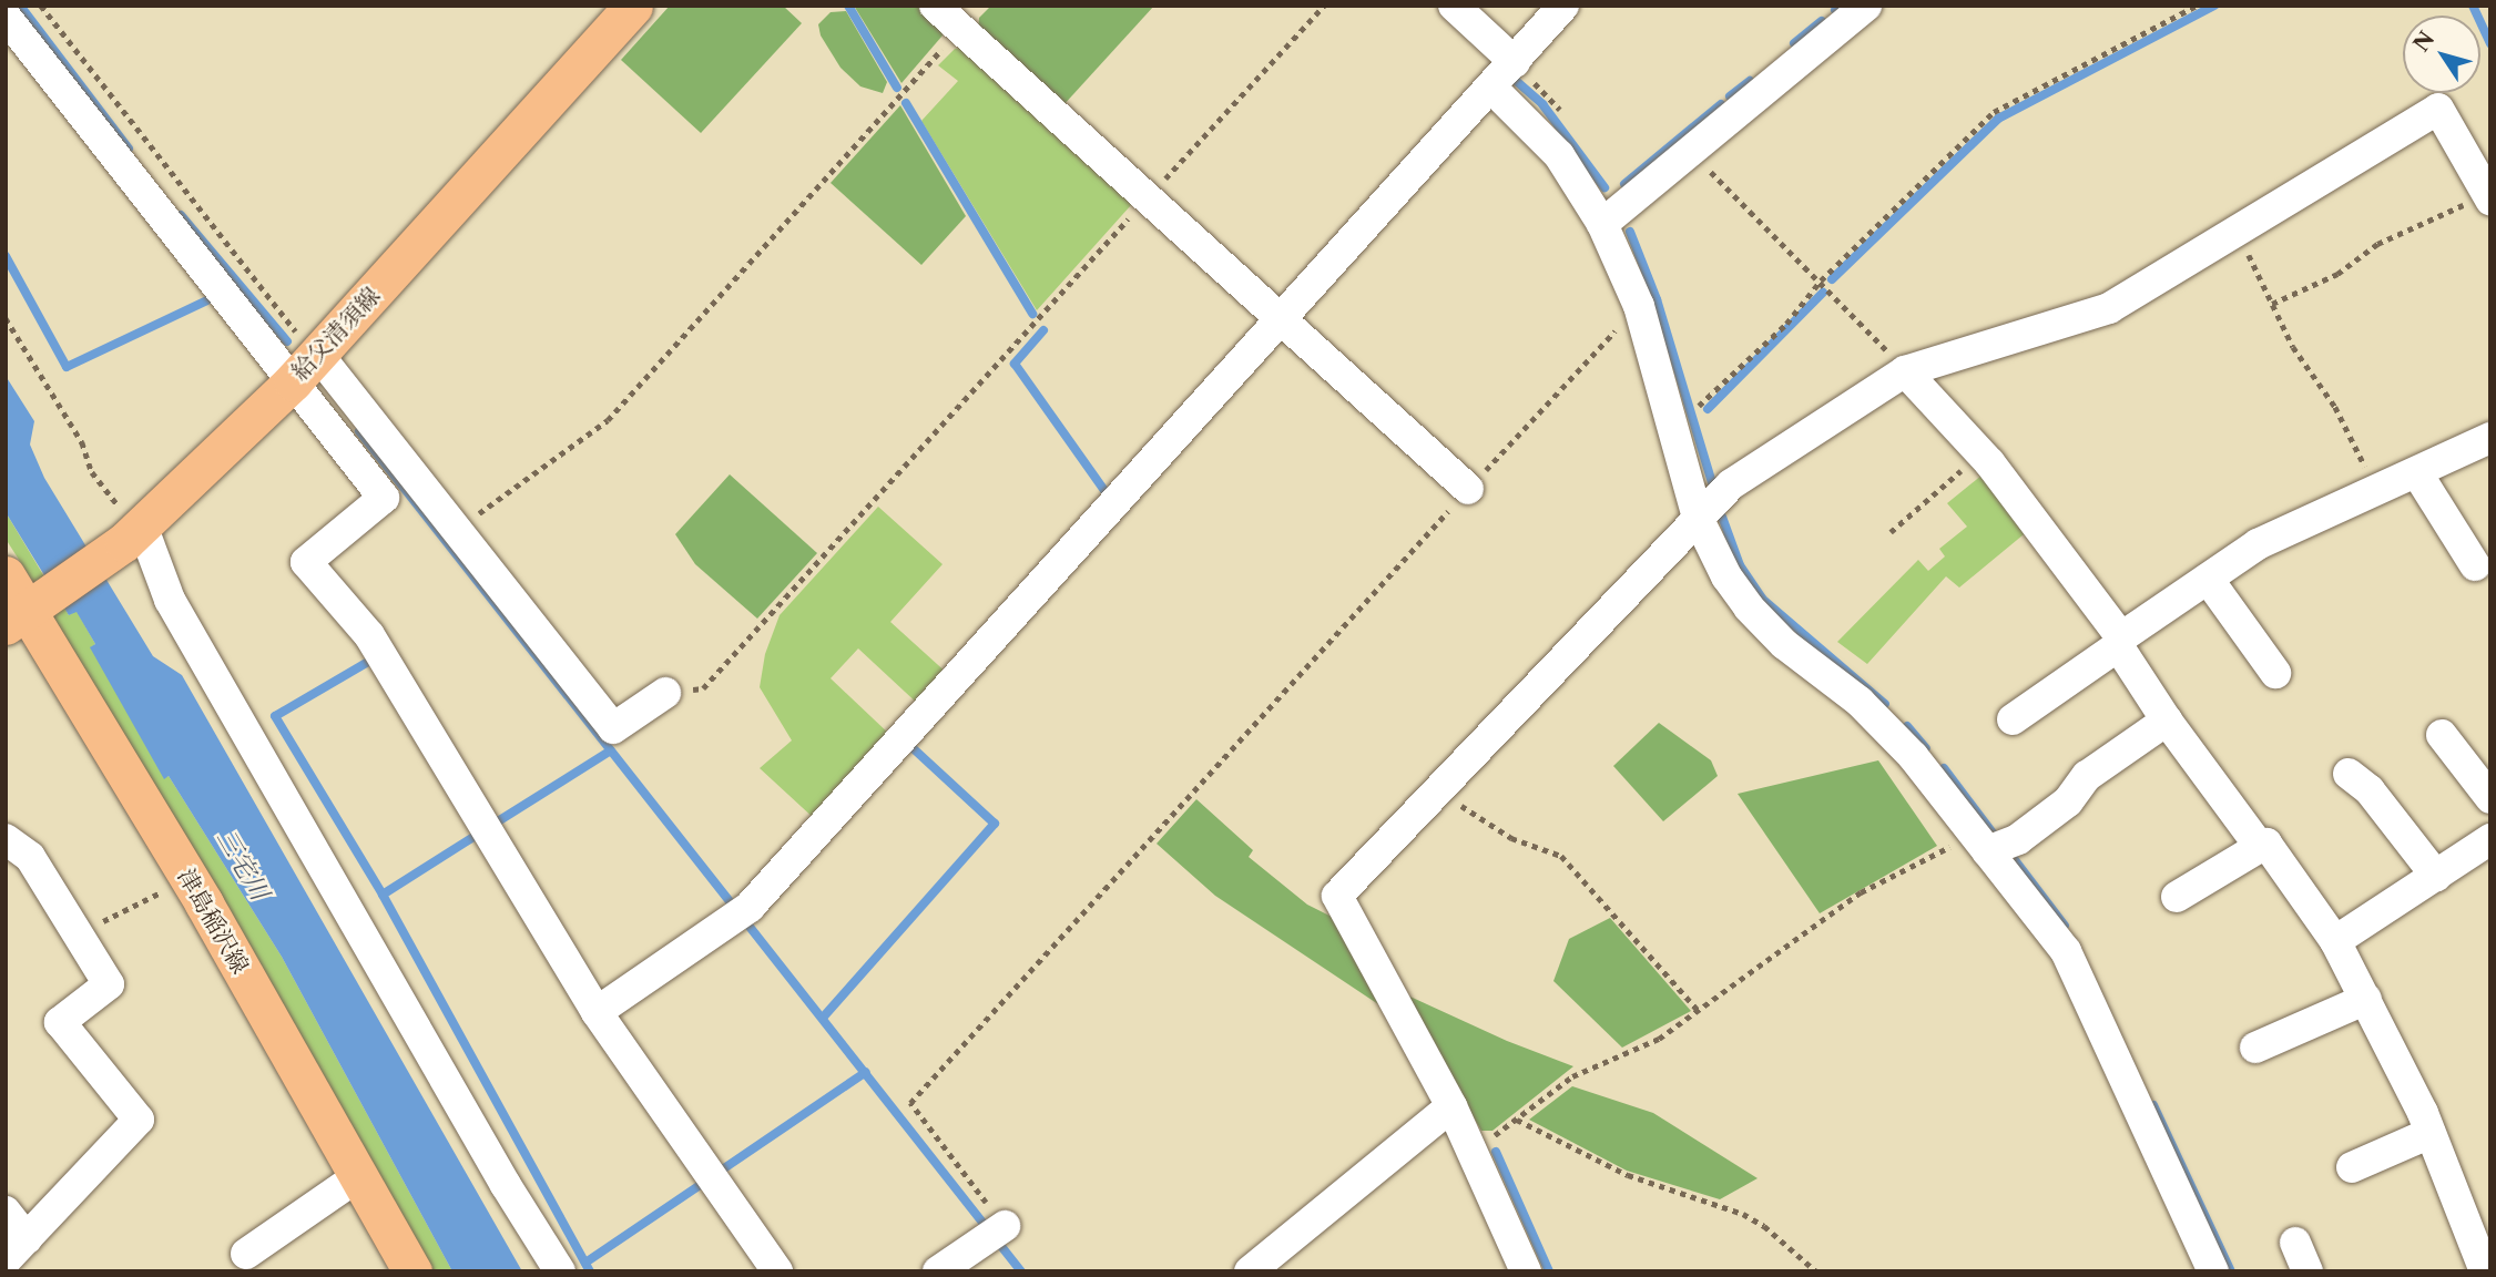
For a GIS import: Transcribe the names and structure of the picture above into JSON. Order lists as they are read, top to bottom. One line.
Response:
{"streets":{"main road":["給父清須線","津島稲沢線"]},"crossings":[["給父清須線","津島稲沢線"]],"water":["三宅川"],"north":"top left"}
